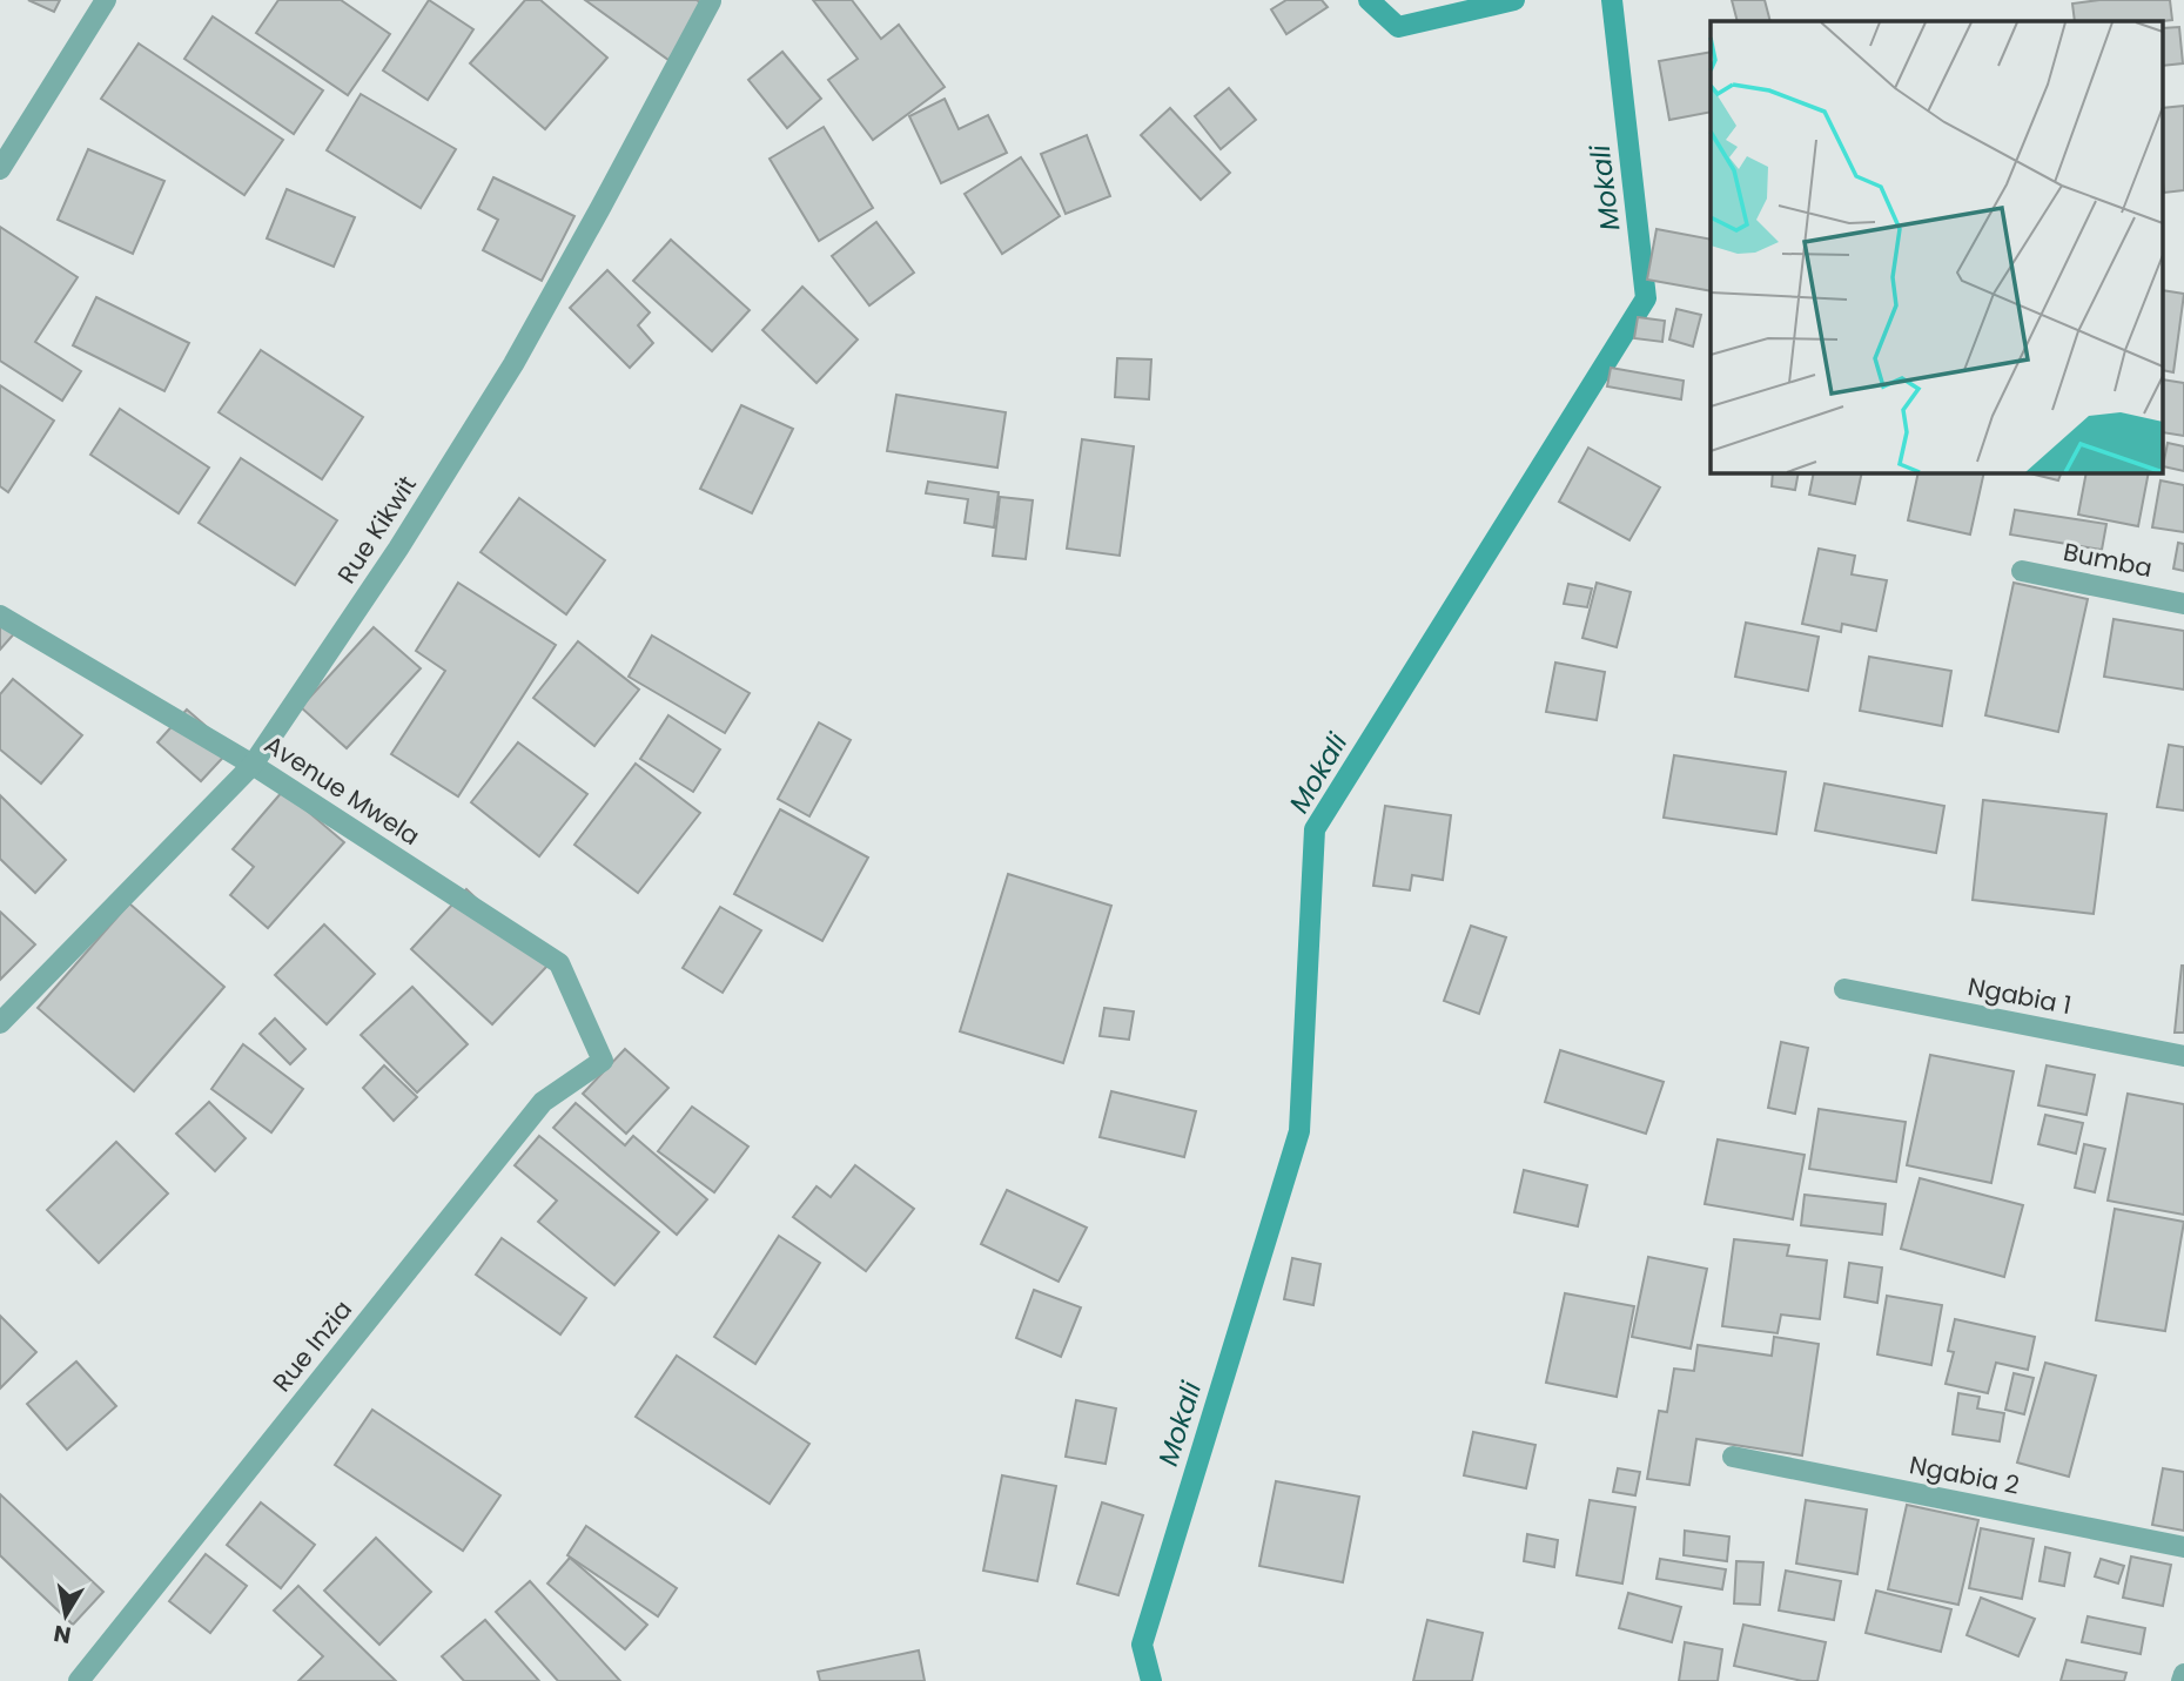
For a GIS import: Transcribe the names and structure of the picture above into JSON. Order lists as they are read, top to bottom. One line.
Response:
{"streets":{"street":["Rue Kikwit","Bumba","Avenue Mwela","Ngabia 1","Rue Inzia","Ngabia 2"]},"crossings":[["Rue Kikwit","Avenue Mwela"],["Avenue Mwela","Rue Inzia"]],"water":["Mokali"],"north":"bottom"}
